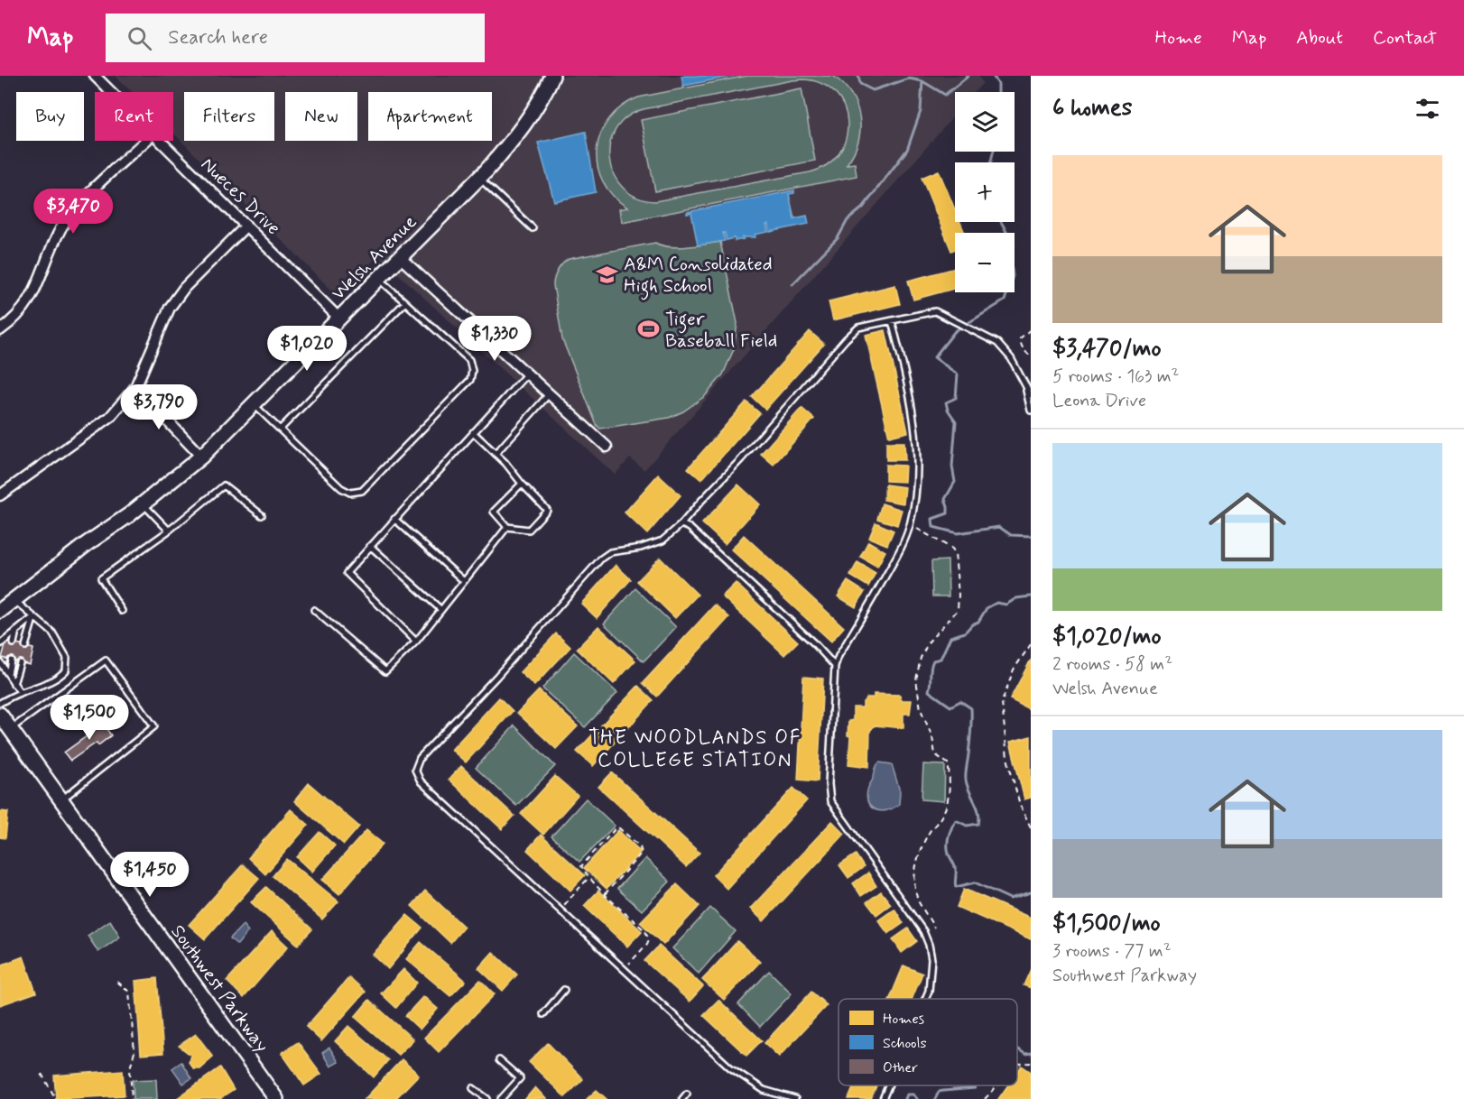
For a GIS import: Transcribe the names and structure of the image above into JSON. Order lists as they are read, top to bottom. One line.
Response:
{"streets":{"main road":["Welsh Avenue","Southwest Parkway"],"street":["Nueces Drive"]},"crossings":[["Nueces Drive","Welsh Avenue"]],"districts":["THE WOODLANDS OF COLLEGE STATION"],"places":{"school or university":["A&M Consolidated High School"],"sports":["Tiger Baseball Field"]},"legend":["Homes","Schools","Other"],"page":{"header":"Map","search":"Search here","nav":["Home","Map","About","Contact"],"heading":"6 homes","map_buttons":["+","−"],"chip":["Buy","Rent","Filters","New","Apartment"],"list":[{"name":"$3,470/mo","note":"5 rooms · 163 m² · Leona Drive"},{"name":"$1,020/mo","note":"2 rooms · 58 m² · Welsh Avenue"},{"name":"$1,500/mo","note":"3 rooms · 77 m² · Southwest Parkway"}],"price":["$3,470","$1,330","$1,020","$3,790","$1,500","$1,450"]}}
